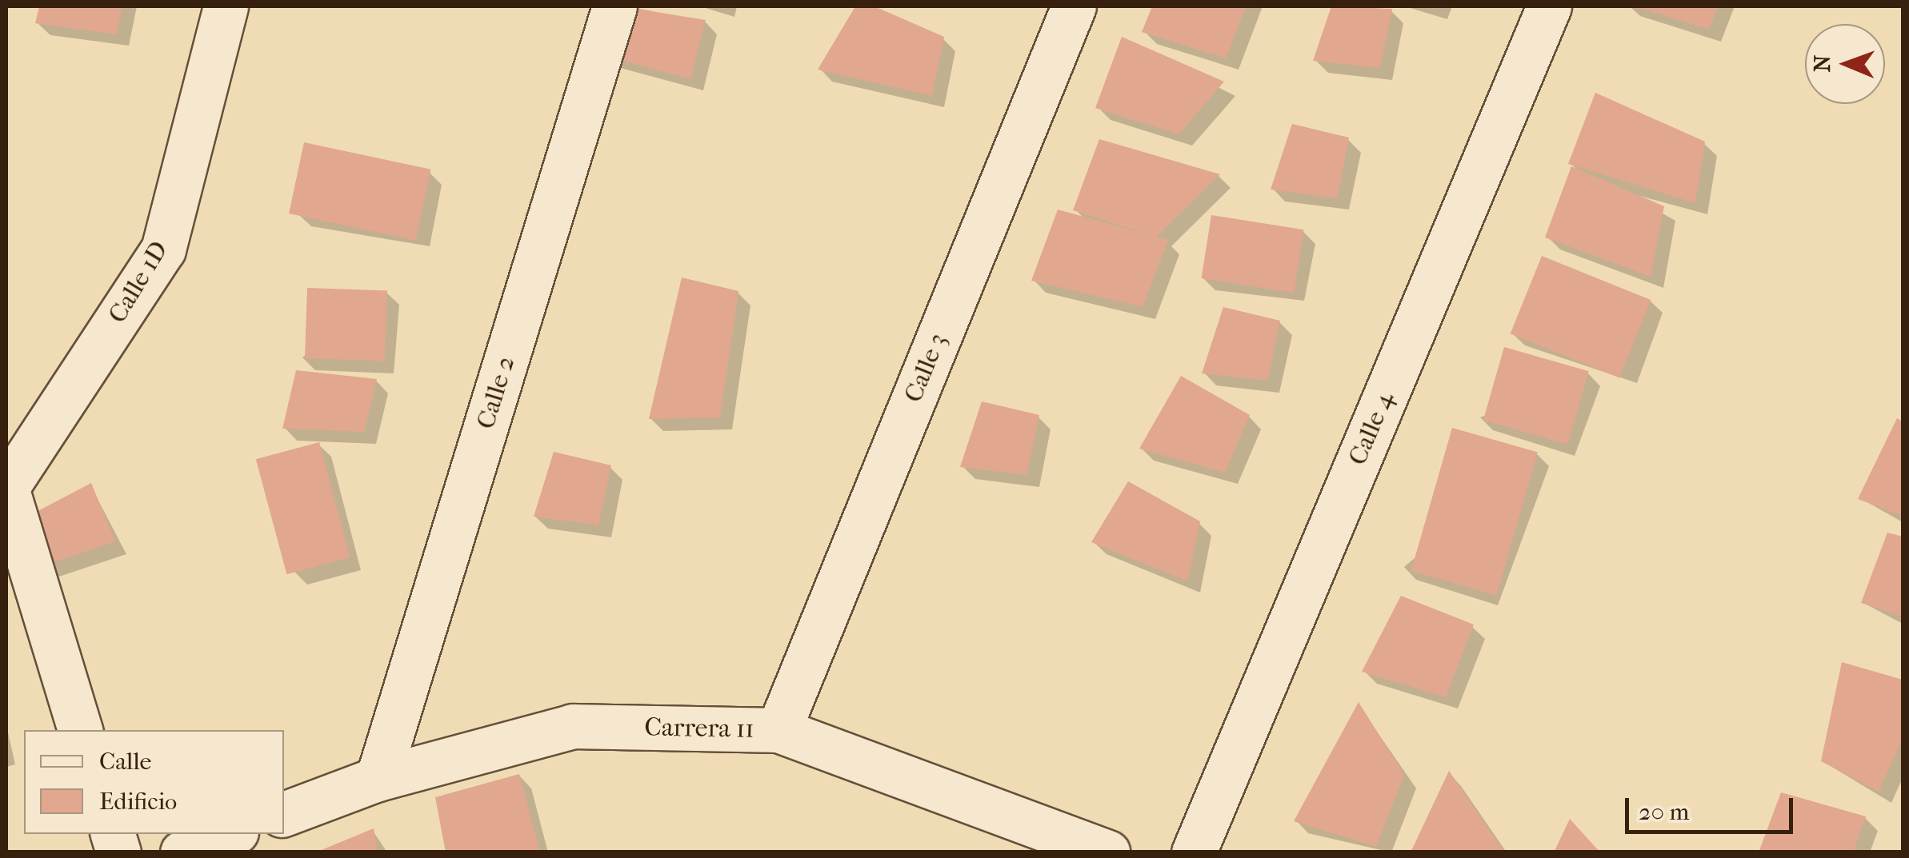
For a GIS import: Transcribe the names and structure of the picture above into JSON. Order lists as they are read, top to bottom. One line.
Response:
{"streets":{"street":["Calle 1D","Calle 3","Calle 2","Calle 4","Carrera 11"]},"crossings":[["Calle 3","Carrera 11"],["Calle 2","Carrera 11"]],"legend":["Calle","Edificio"],"scale_bar":"20 m","north":"left"}
